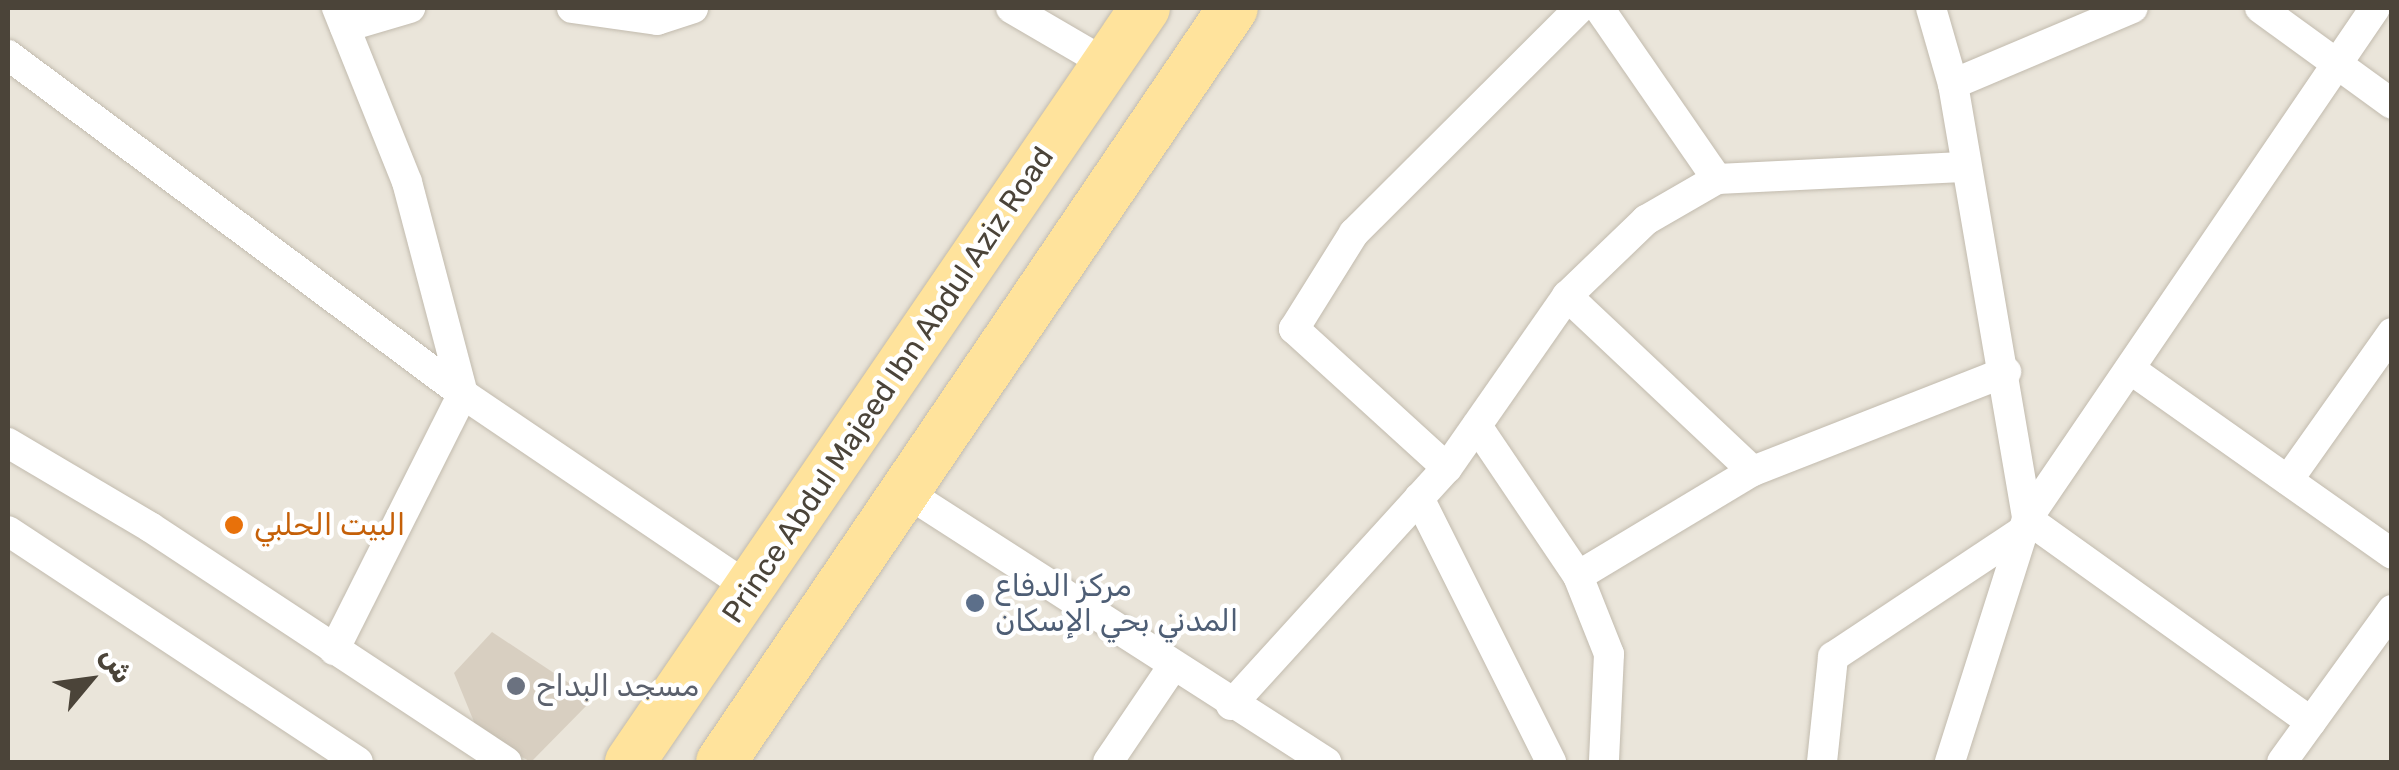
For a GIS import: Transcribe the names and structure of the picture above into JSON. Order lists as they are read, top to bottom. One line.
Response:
{"streets":{"main road":["Prince Abdul Majeed Ibn Abdul Aziz Road"]},"places":["البيت الحلبي","مركز الدفاع المدني بحي الإسكان","مسجد البداح"],"north":"top right"}
